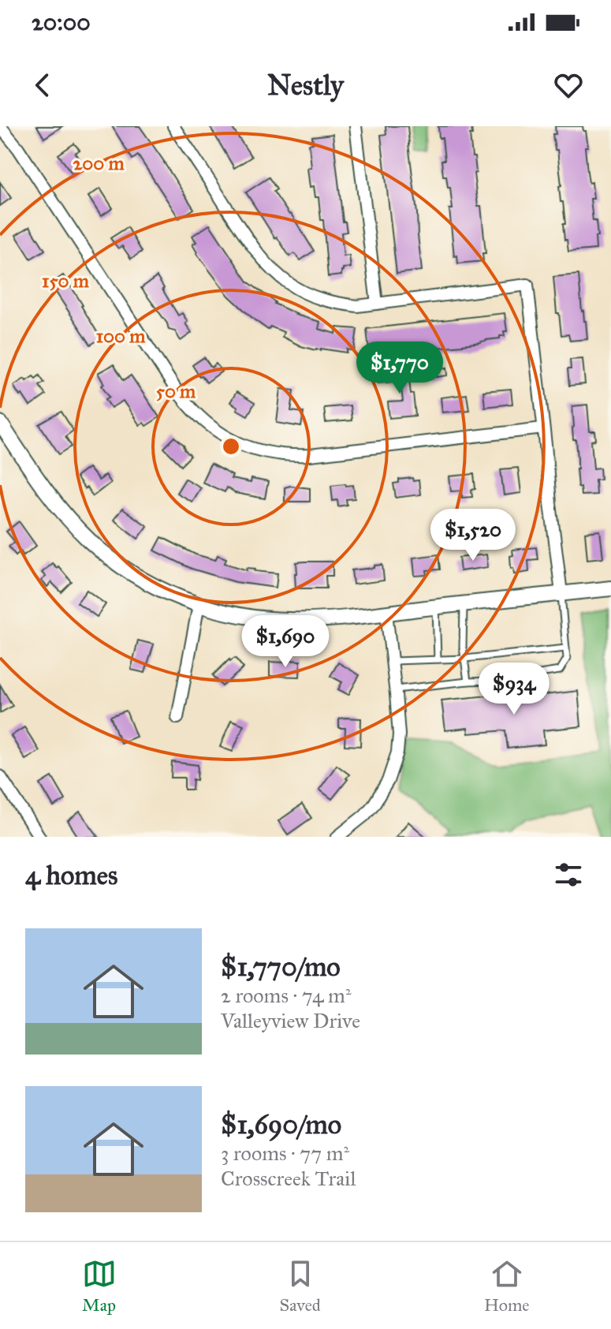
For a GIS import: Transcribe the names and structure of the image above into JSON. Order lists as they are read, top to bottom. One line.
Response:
{"page":{"status":"20:00","header":"Nestly","price":["$1,770","$1,520","$1,690","$934"],"heading":"4 homes","list":[{"name":"$1,770/mo","note":"2 rooms · 74 m² · Valleyview Drive"},{"name":"$1,690/mo","note":"3 rooms · 77 m² · Crosscreek Trail"}],"tabs":["Map","Saved","Home"]},"rings":["200 m","150 m","100 m","50 m"]}
